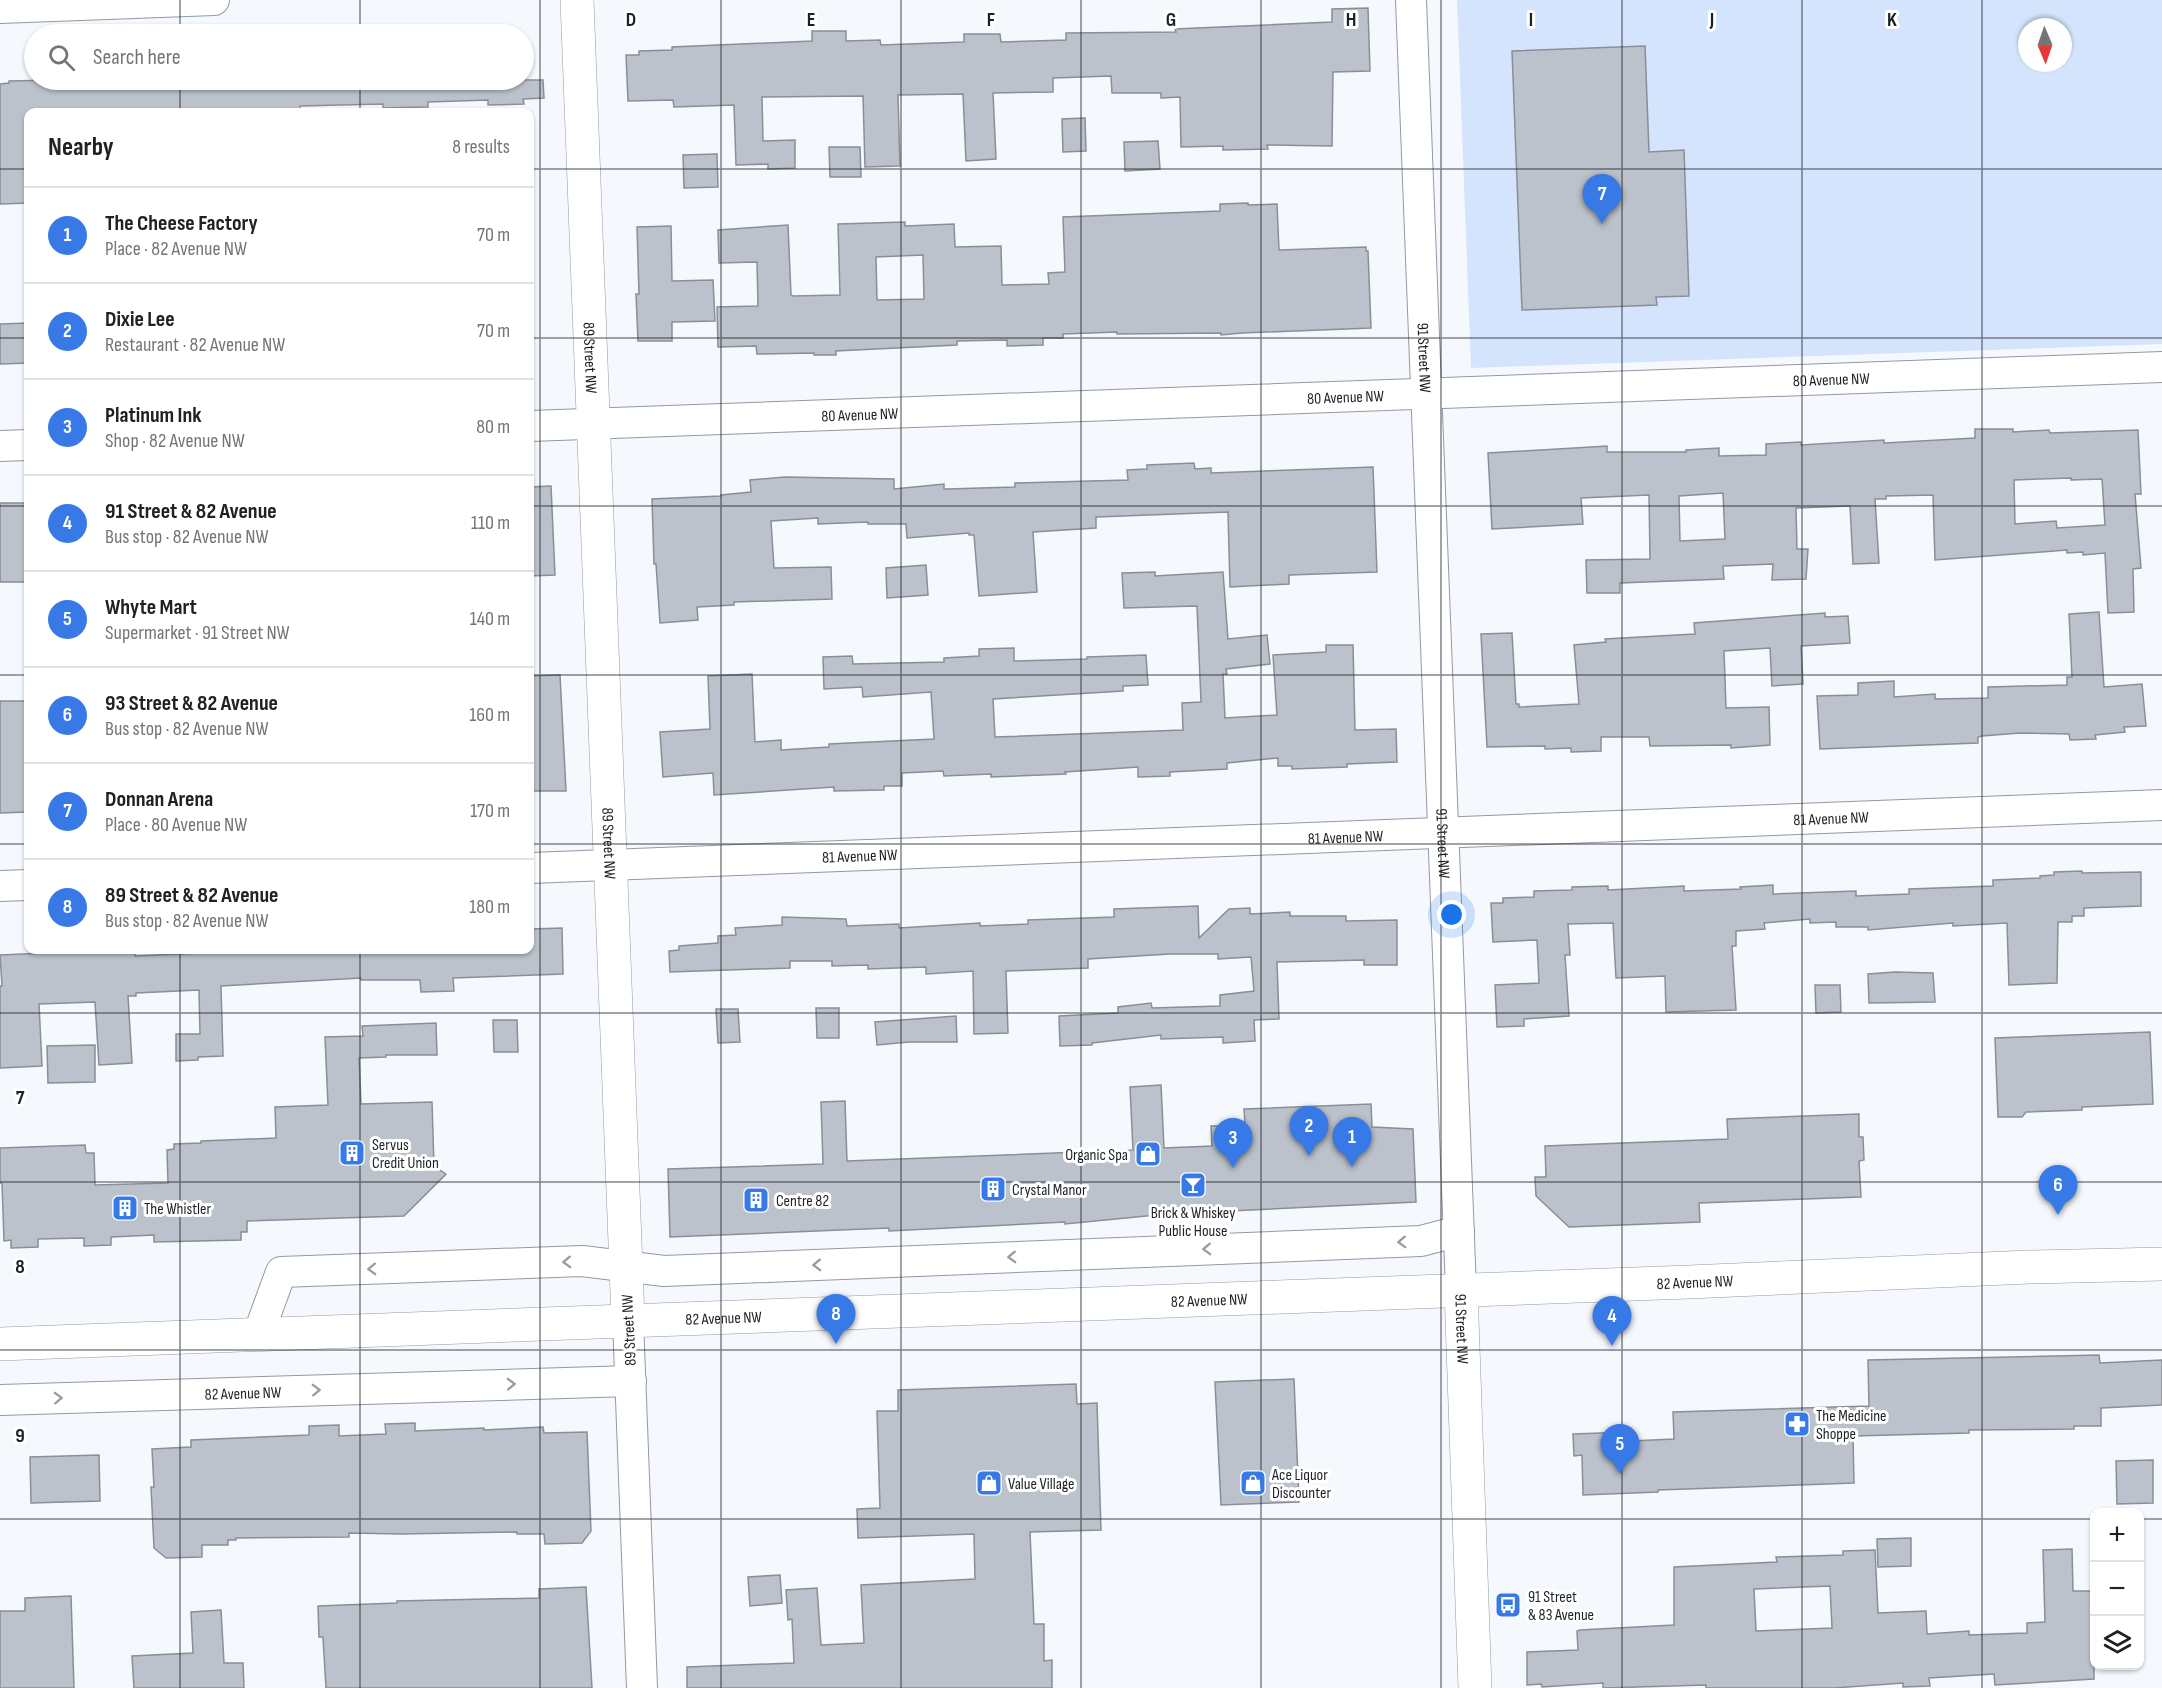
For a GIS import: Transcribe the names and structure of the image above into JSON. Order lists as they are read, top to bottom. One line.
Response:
{"streets":{"main road":["89 Street NW","91 Street NW","82 Avenue NW"],"street":["80 Avenue NW","81 Avenue NW"]},"crossings":[["89 Street NW","80 Avenue NW"],["89 Street NW","81 Avenue NW"],["89 Street NW","82 Avenue NW"],["91 Street NW","80 Avenue NW"],["91 Street NW","81 Avenue NW"],["91 Street NW","82 Avenue NW"]],"places":{"building":["Servus Credit Union","Crystal Manor","Centre 82","The Whistler"],"shop":["Organic Spa","Value Village","Ace Liquor Discounter"],"bar":["Brick & Whiskey Public House"],"pharmacy":["The Medicine Shoppe"],"bus stop":["91 Street & 83 Avenue"]},"north":"bottom","page":{"search":"Search here","heading":["Nearby","8 results"],"pins":["7","2","1","3","6","8","4","5"],"list":[{"mark":"1","name":"The Cheese Factory","note":"Place · 82 Avenue NW","value":"70 m"},{"mark":"2","name":"Dixie Lee","note":"Restaurant · 82 Avenue NW","value":"70 m"},{"mark":"3","name":"Platinum Ink","note":"Shop · 82 Avenue NW","value":"80 m"},{"mark":"4","name":"91 Street & 82 Avenue","note":"Bus stop · 82 Avenue NW","value":"110 m"},{"mark":"5","name":"Whyte Mart","note":"Supermarket · 91 Street NW","value":"140 m"},{"mark":"6","name":"93 Street & 82 Avenue","note":"Bus stop · 82 Avenue NW","value":"160 m"},{"mark":"7","name":"Donnan Arena","note":"Place · 80 Avenue NW","value":"170 m"},{"mark":"8","name":"89 Street & 82 Avenue","note":"Bus stop · 82 Avenue NW","value":"180 m"}],"map_buttons":["+","−"]},"grid":{"columns":["D","E","F","G","H","I","J","K"],"rows":["7","8","9"]}}
